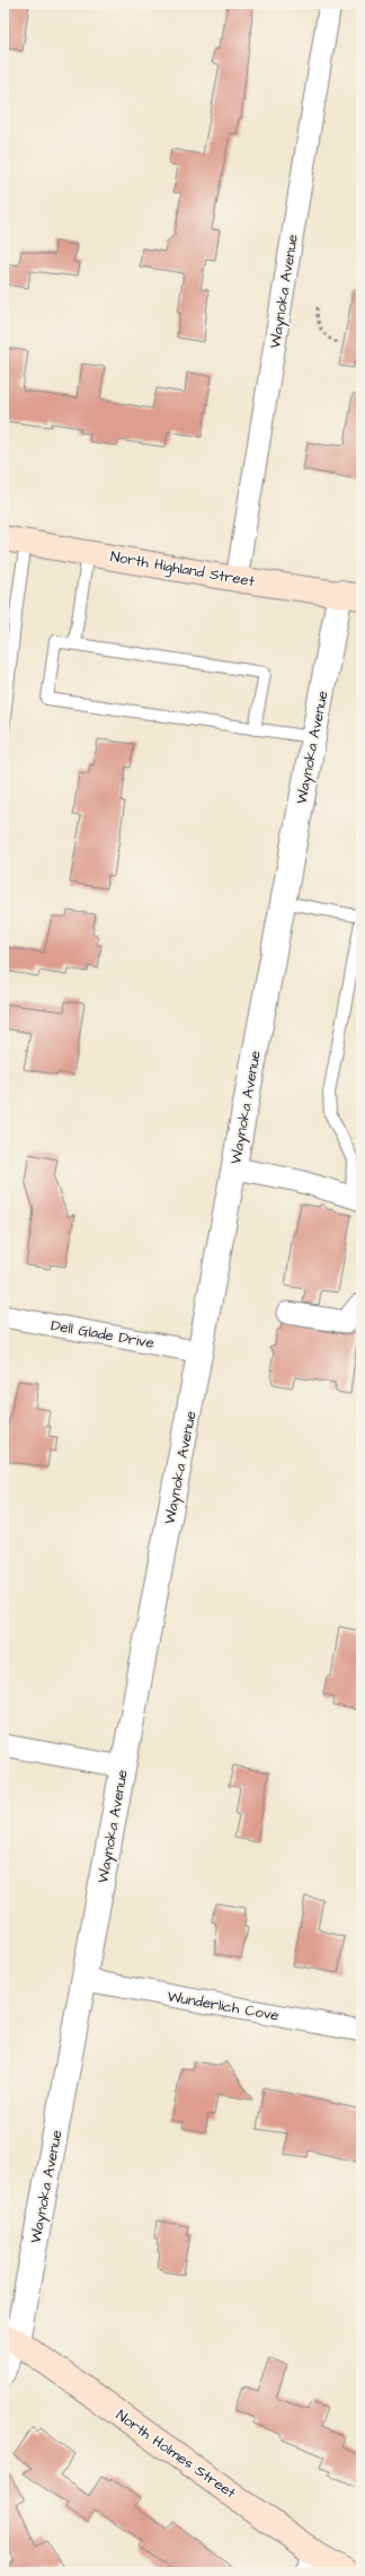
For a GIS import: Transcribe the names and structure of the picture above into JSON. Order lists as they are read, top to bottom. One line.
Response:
{"streets":{"main road":["North Highland Street","North Holmes Street"],"street":["Waynoka Avenue","Dell Glade Drive","Wunderlich Cove"]},"crossings":[["Waynoka Avenue","North Highland Street"],["Waynoka Avenue","Dell Glade Drive"],["Waynoka Avenue","Wunderlich Cove"],["Waynoka Avenue","North Holmes Street"]]}
